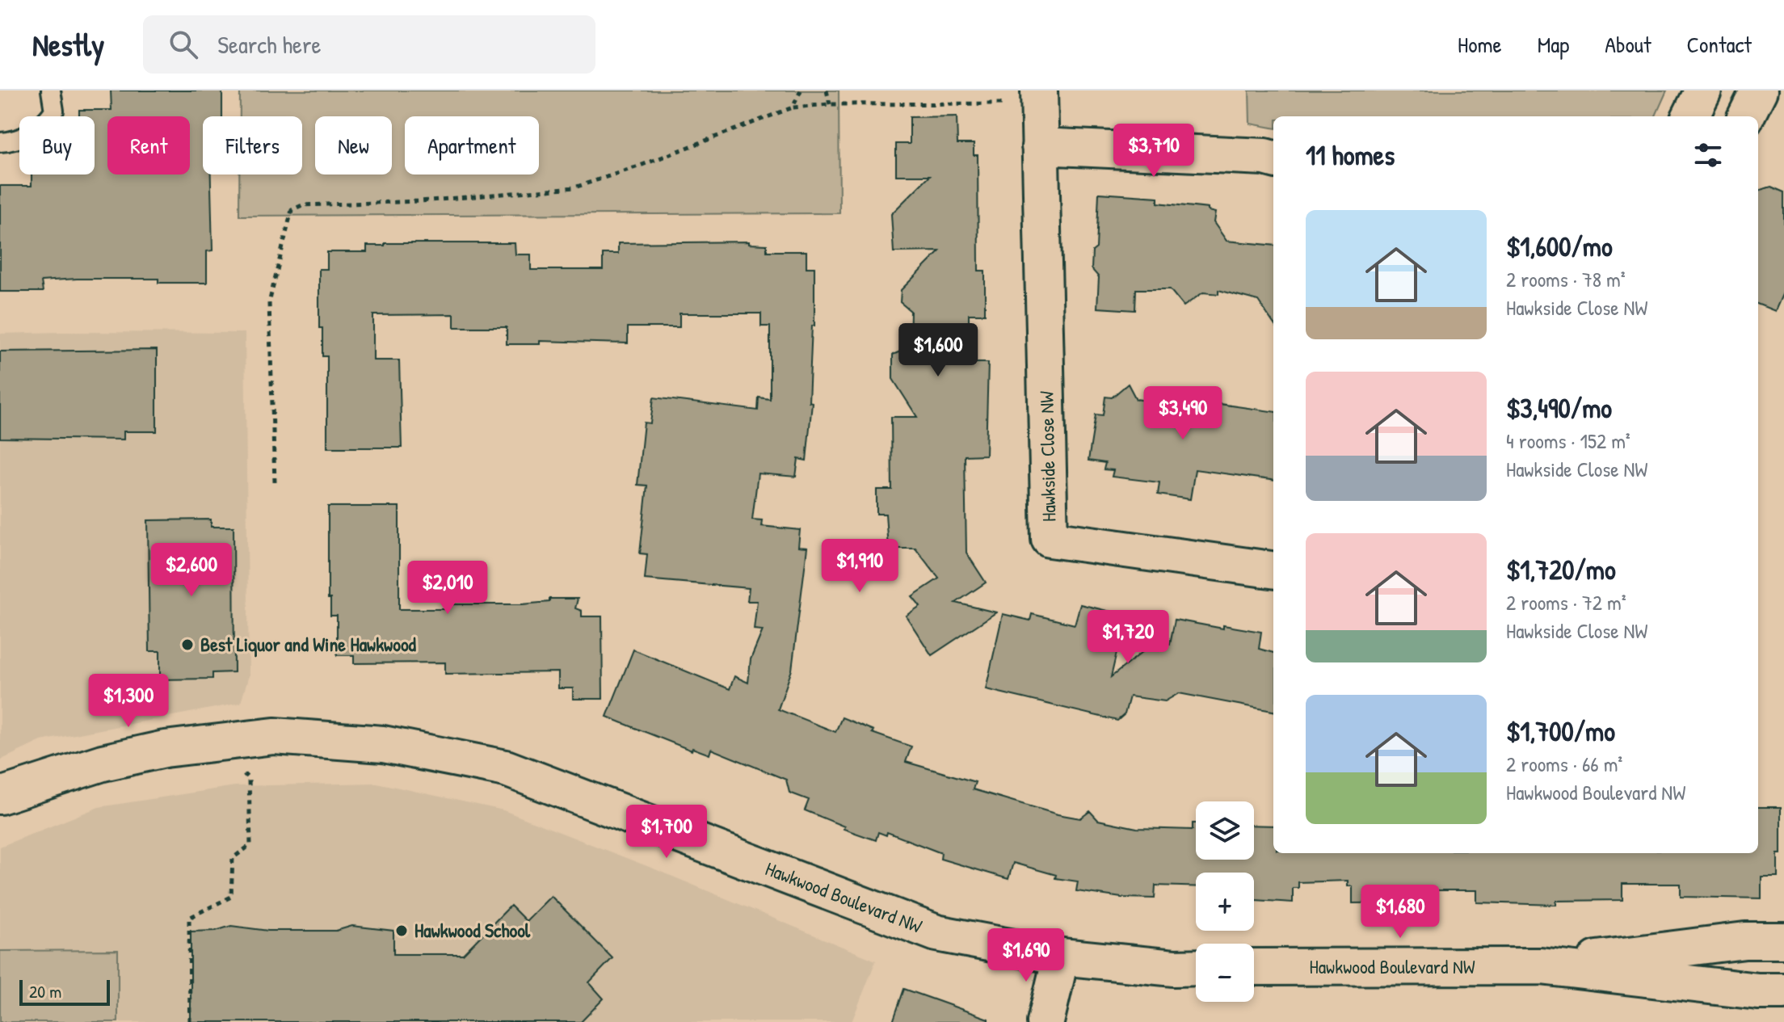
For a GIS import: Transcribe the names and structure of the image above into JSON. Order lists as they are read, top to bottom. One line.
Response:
{"streets":{"street":["Hawkside Close NW","Hawkwood Boulevard NW"]},"places":["Best Liquor and Wine Hawkwood","Hawkwood School"],"scale_bar":"20 m","page":{"header":"Nestly","search":"Search here","nav":["Home","Map","About","Contact"],"chip":["Buy","Rent","Filters","New","Apartment"],"heading":"11 homes","price":["$3,710","$1,600","$3,490","$1,910","$2,600","$2,010","$1,720","$1,300","$1,700","$1,680","$1,690"],"list":[{"name":"$1,600/mo","note":"2 rooms · 78 m² · Hawkside Close NW"},{"name":"$3,490/mo","note":"4 rooms · 152 m² · Hawkside Close NW"},{"name":"$1,720/mo","note":"2 rooms · 72 m² · Hawkside Close NW"},{"name":"$1,700/mo","note":"2 rooms · 66 m² · Hawkwood Boulevard NW"}],"map_buttons":["+","−"],"scale":"20 m"}}
